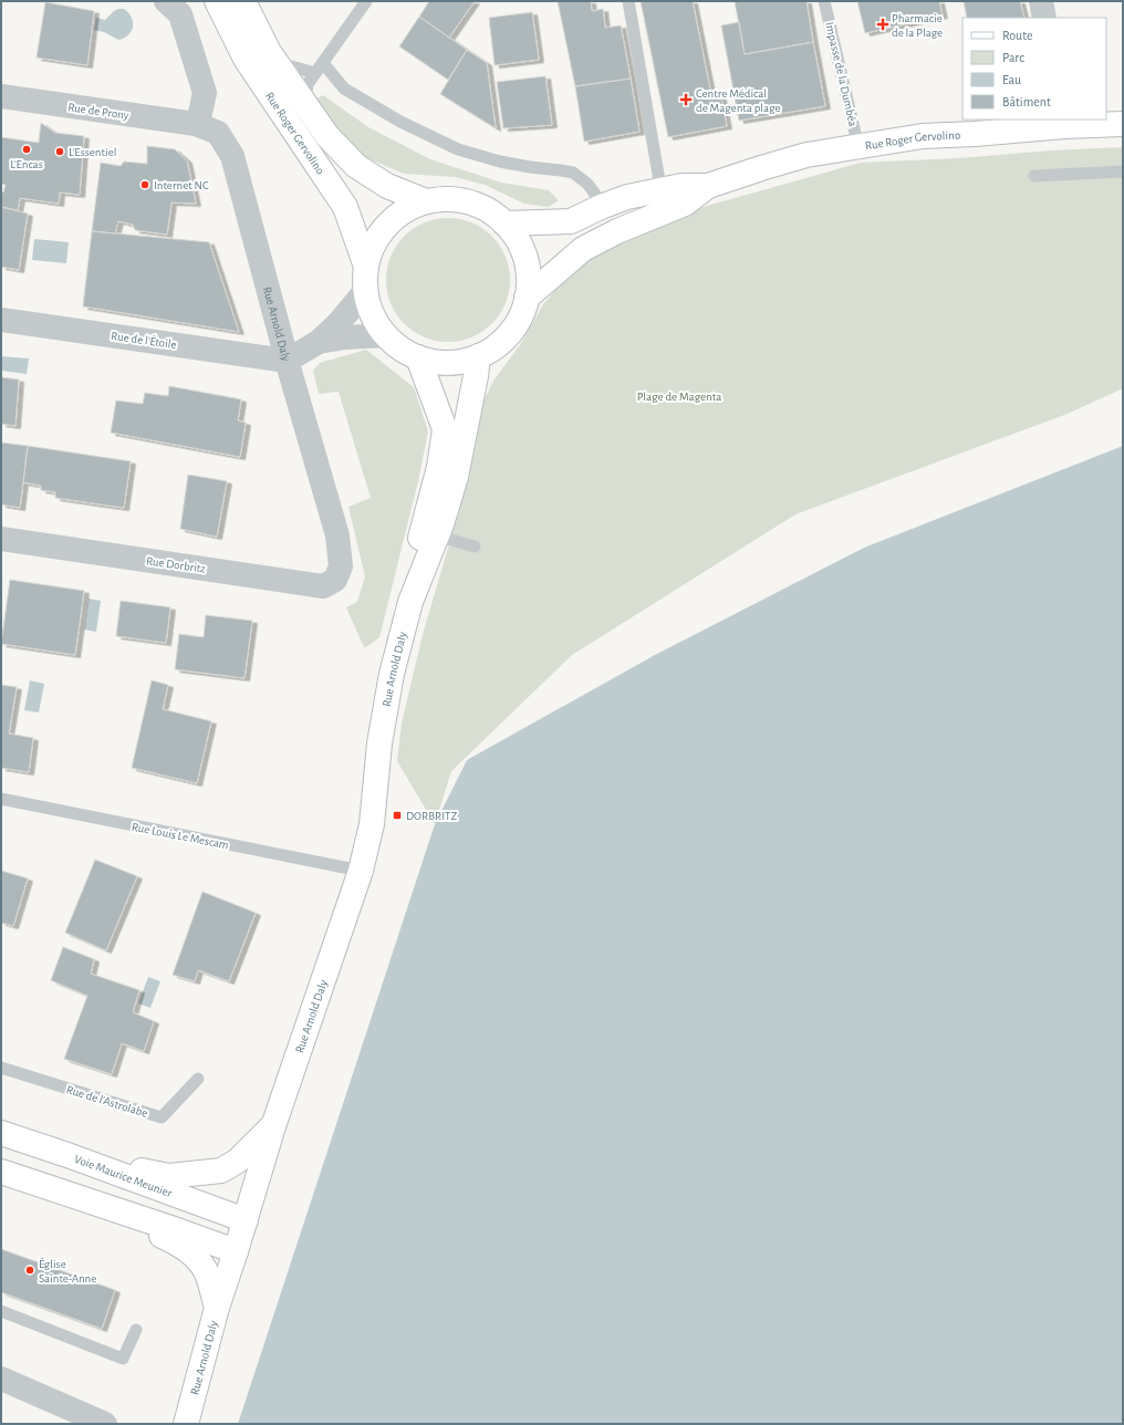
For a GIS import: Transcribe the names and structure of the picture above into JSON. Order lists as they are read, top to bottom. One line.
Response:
{"streets":{"main road":["Rue Roger Gervolino","Rue Arnold Daly","Voie Maurice Meunier"],"street":["Rue de Prony","Rue de l'Étoile","Rue Dorbritz"],"lane":["Impasse de la Dumbéa","Rue Louis Le Mescam","Rue de l'Astrolabe"]},"crossings":[["Impasse de la Dumbéa","Rue Roger Gervolino"],["Rue de Prony","Rue Arnold Daly"],["Rue Roger Gervolino","Rue Arnold Daly"],["Rue Arnold Daly","Rue de l'Étoile"],["Rue Arnold Daly","Rue Dorbritz"],["Rue Arnold Daly","Rue Louis Le Mescam"],["Rue Arnold Daly","Voie Maurice Meunier"]],"parks":["Plage de Magenta"],"places":{"health":["Pharmacie de la Plage","Centre Médical de Magenta plage"],"other":["L'Encas","L'Essentiel","Internet NC","Église Sainte-Anne"],"transit":["DORBRITZ"]},"legend":["Route","Parc","Eau","Bâtiment"]}
